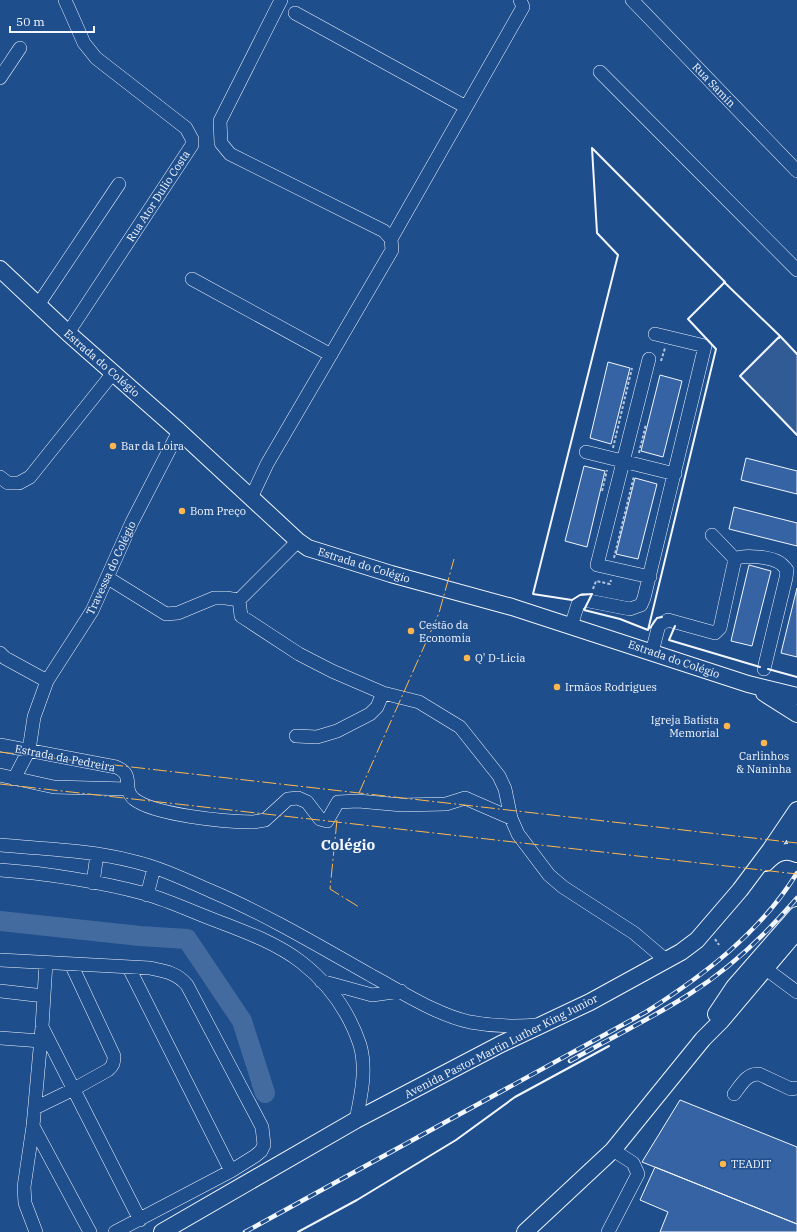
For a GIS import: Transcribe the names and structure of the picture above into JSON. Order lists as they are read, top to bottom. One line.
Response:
{"streets":{"main road":["Estrada do Colégio","Avenida Pastor Martin Luther King Junior"],"street":["Rua Samin","Rua Ator Dulio Costa","Travessa do Colégio","Estrada da Pedreira"]},"crossings":[["Rua Ator Dulio Costa","Estrada do Colégio"],["Estrada do Colégio","Travessa do Colégio"],["Travessa do Colégio","Estrada da Pedreira"]],"districts":["Colégio"],"places":["Bar da Loira","Bom Preço","Cestão da Economia","Q' D-Licia","Irmãos Rodrigues","Igreja Batista Memorial","Carlinhos & Naninha","TEADIT"],"scale_bar":"50 m"}
